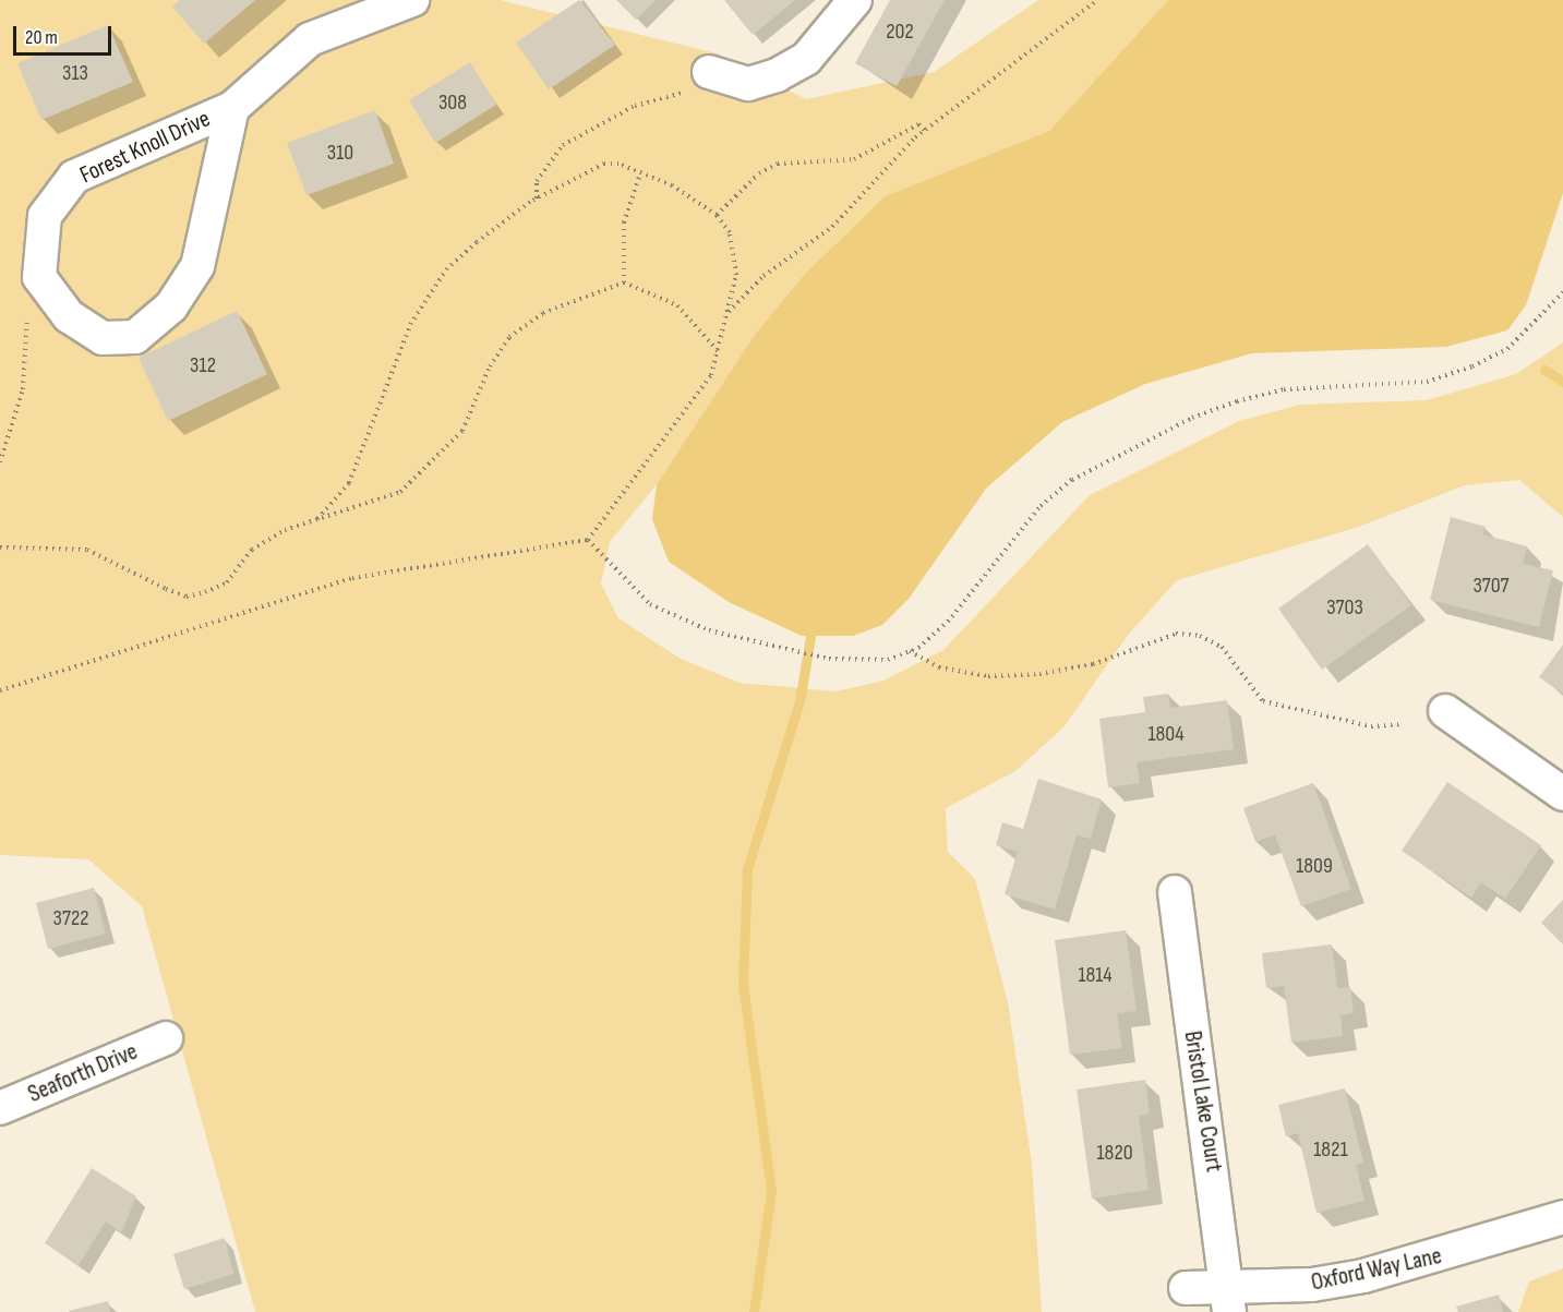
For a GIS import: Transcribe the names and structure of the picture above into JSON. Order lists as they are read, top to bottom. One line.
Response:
{"streets":{"street":["Forest Knoll Drive","Seaforth Drive","Bristol Lake Court","Oxford Way Lane"]},"crossings":[["Bristol Lake Court","Oxford Way Lane"]],"house_numbers":["202","313","308","310","312","3707","3703","1804","1809","3722","1814","1821","1820"],"scale_bar":"20 m"}
